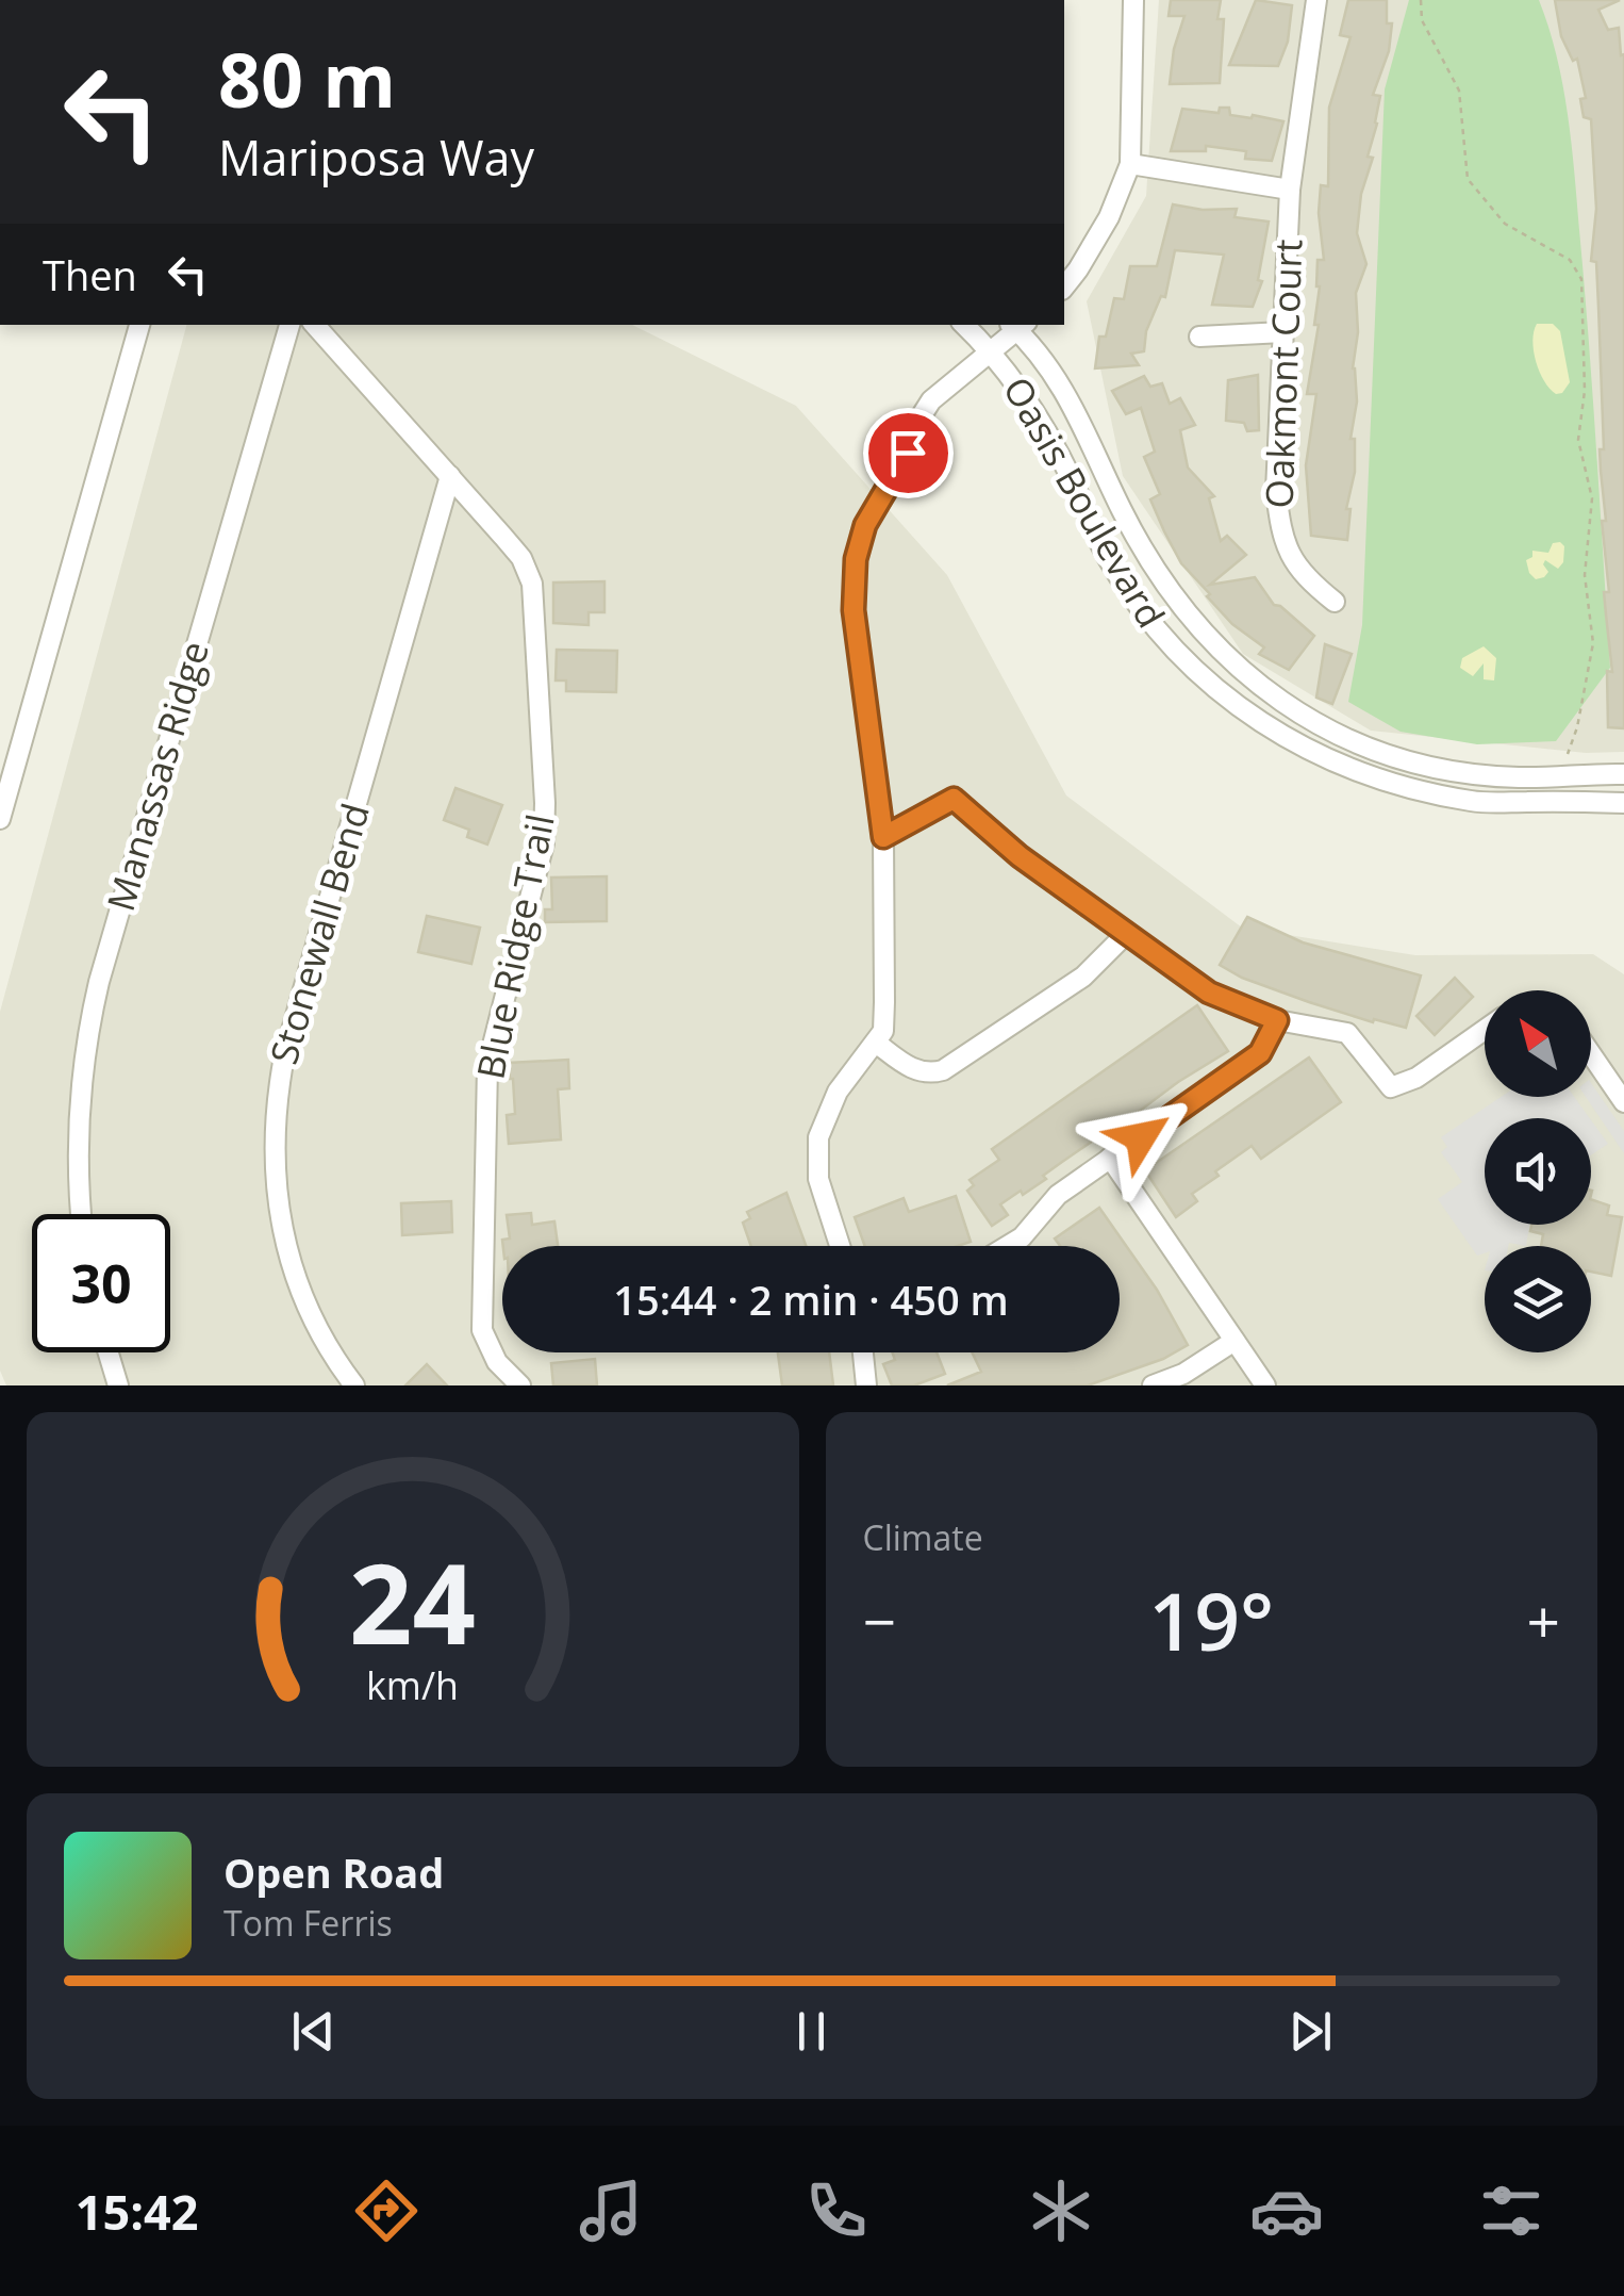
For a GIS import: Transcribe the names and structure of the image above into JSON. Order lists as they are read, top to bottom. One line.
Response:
{"streets":{"street":["Oakmont Court","Oasis Boulevard","Manassas Ridge","Stonewall Bend","Blue Ridge Trail"]},"crossings":[["Stonewall Bend","Blue Ridge Trail"]],"north":"top left","page":{"turn":["80 m","Mariposa Way"],"then":"Then","limit":"30","trip":"15:44 · 2 min · 450 m","tile":"Climate","heat":["−","19°","+"],"song":["Open Road","Tom Ferris"],"tabs":"15:42","gauge":["24","km/h"]}}
